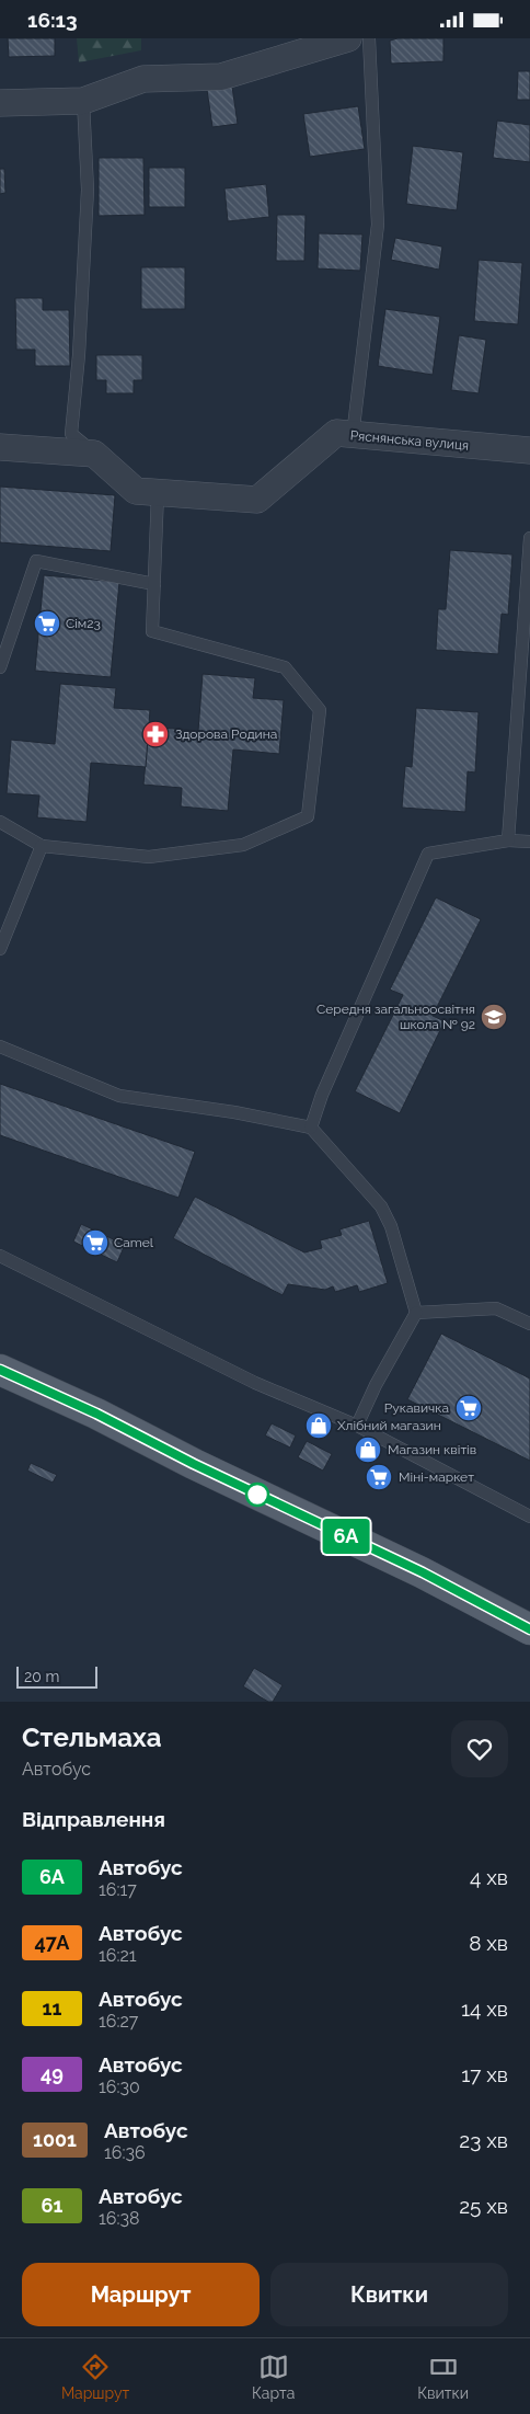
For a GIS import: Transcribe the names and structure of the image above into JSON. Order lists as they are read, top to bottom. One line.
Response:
{"streets":{"street":["Ряснянська вулиця"]},"places":{"supermarket":["Сім23","Camel","Рукавичка","Міні-маркет"],"pharmacy":["Здорова Родина"],"school or university":["Середня загальноосвітня школа № 92"],"shop":["Хлібний магазин","Магазин квітів"]},"lines":["bus line 6А"],"scale_bar":"20 m","page":{"status":"16:13","on_map":"6А","scale":"20 m","heading":[["Стельмаха","Автобус"],"Відправлення"],"list":[{"mark":"6А","name":"Автобус","note":"16:17","value":"4 хв"},{"mark":"47А","name":"Автобус","note":"16:21","value":"8 хв"},{"mark":"11","name":"Автобус","note":"16:27","value":"14 хв"},{"mark":"49","name":"Автобус","note":"16:30","value":"17 хв"},{"mark":"1001","name":"Автобус","note":"16:36","value":"23 хв"},{"mark":"61","name":"Автобус","note":"16:38","value":"25 хв"}],"buttons":["Маршрут","Квитки"],"tabs":["Маршрут","Карта","Квитки"]}}
